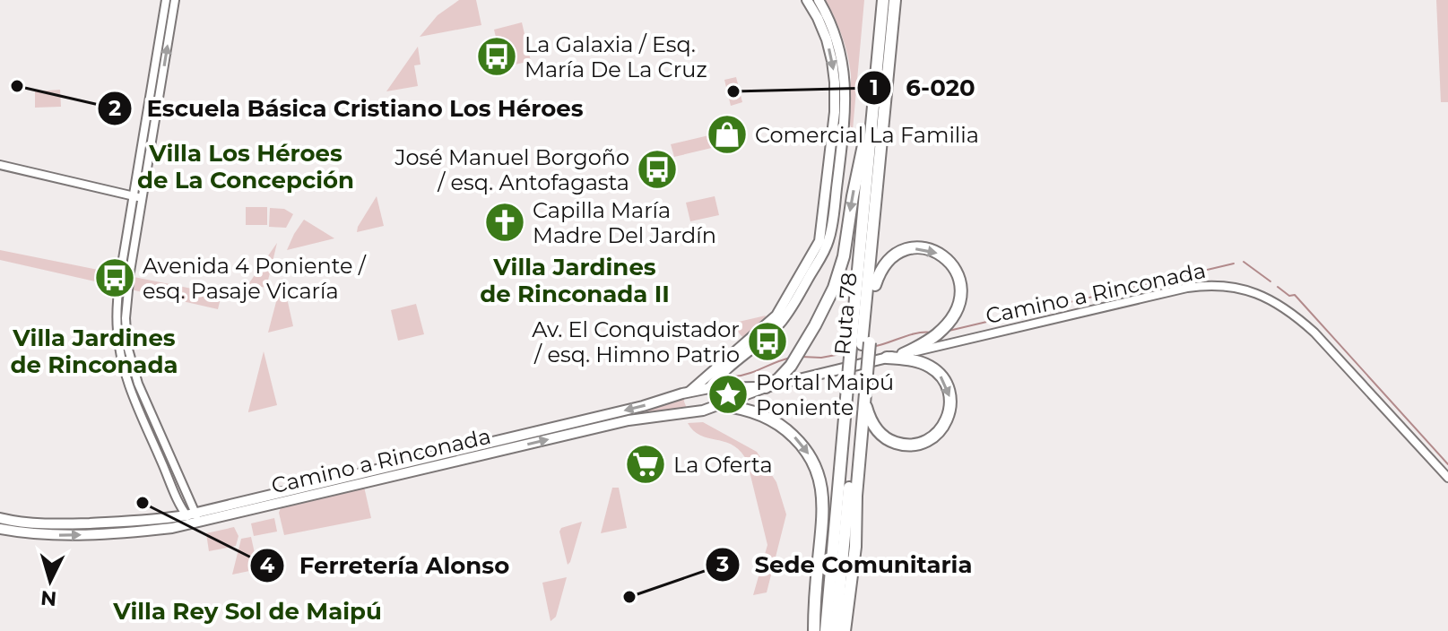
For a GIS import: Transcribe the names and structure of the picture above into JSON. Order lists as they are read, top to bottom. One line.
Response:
{"streets":{"highway":["Ruta 78"],"main road":["Camino a Rinconada"]},"districts":["Villa Los Héroes de La Concepción","Villa Jardines de Rinconada II","Villa Jardines de Rinconada","Villa Rey Sol de Maipú"],"places":{"bus stop":["La Galaxia / Esq. María De La Cruz","José Manuel Borgoño / esq. Antofagasta","Avenida 4 Poniente / esq. Pasaje Vicaría","Av. El Conquistador / esq. Himno Patrio"],"other":["Escuela Básica Cristiano Los Héroes","6-020","Ferretería Alonso","Sede Comunitaria"],"shop":["Comercial La Familia"],"church":["Capilla María Madre Del Jardín"],"place":["Portal Maipú Poniente"],"supermarket":["La Oferta"]},"north":"bottom"}
